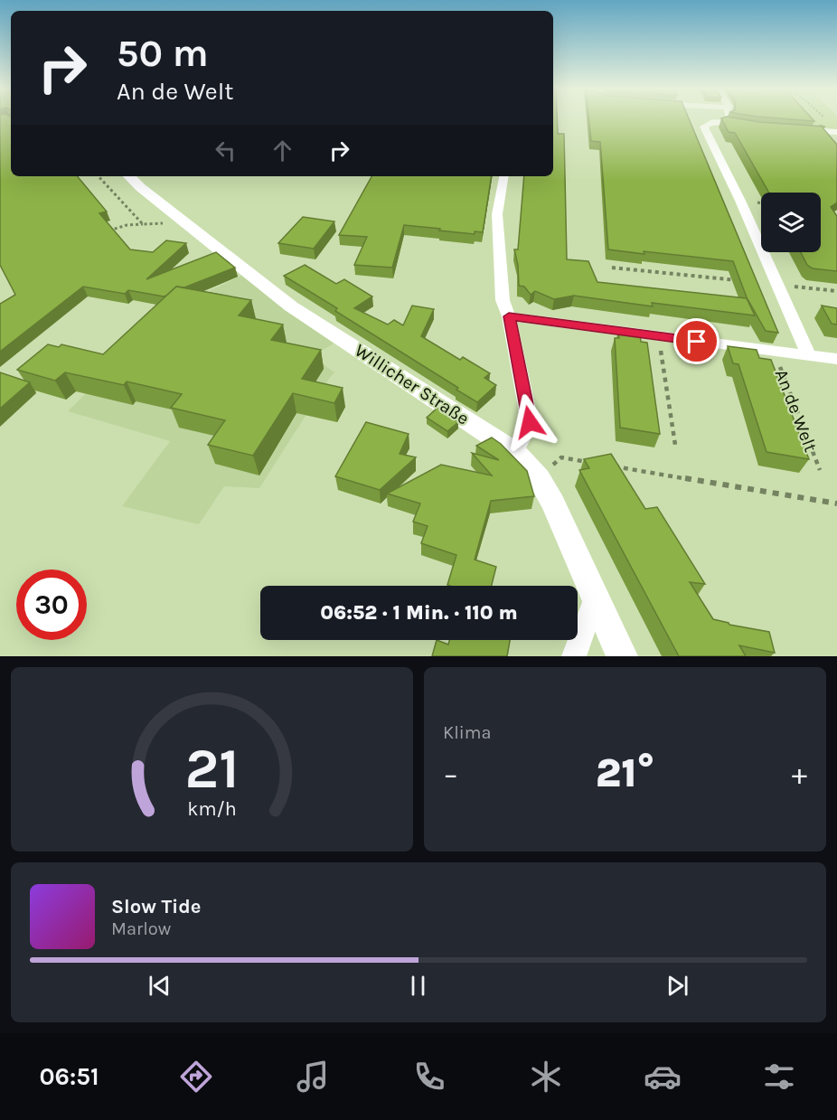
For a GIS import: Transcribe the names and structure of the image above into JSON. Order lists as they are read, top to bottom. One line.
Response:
{"streets":{"street":["Willicher Straße","An de Welt"]},"page":{"turn":["50 m","An de Welt"],"limit":"30","trip":"06:52 · 1 Min. · 110 m","tile":"Klima","heat":["−","21°","+"],"song":["Slow Tide","Marlow"],"tabs":"06:51","gauge":["21","km/h"]}}
